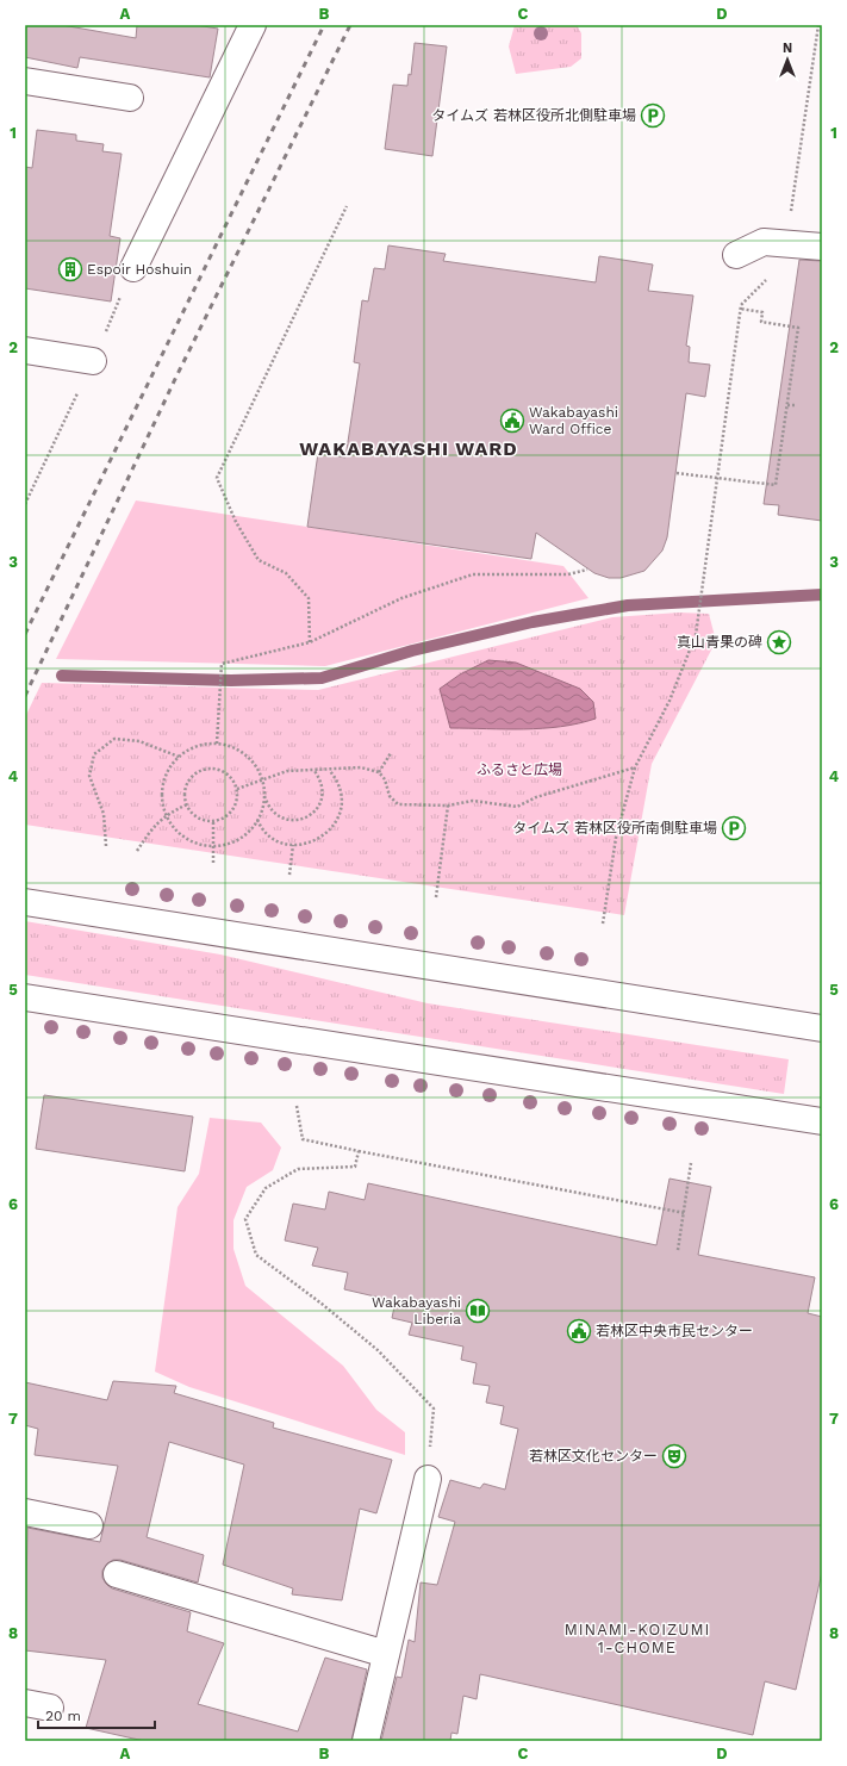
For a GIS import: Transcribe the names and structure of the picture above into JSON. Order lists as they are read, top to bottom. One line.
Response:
{"districts":["WAKABAYASHI WARD","MINAMI-KOIZUMI 1-CHOME"],"parks":["ふるさと広場"],"places":{"parking":["タイムズ 若林区役所北側駐車場","タイムズ 若林区役所南側駐車場"],"building":["Espoir Hoshuin"],"public building":["Wakabayashi Ward Office","若林区中央市民センター"],"place":["真山青果の碑"],"library":["Wakabayashi Liberia"],"theatre":["若林区文化センター"]},"scale_bar":"20 m","north":"top","grid":{"columns":["A","B","C","D"],"rows":["1","2","3","4","5","6","7","8"]}}
